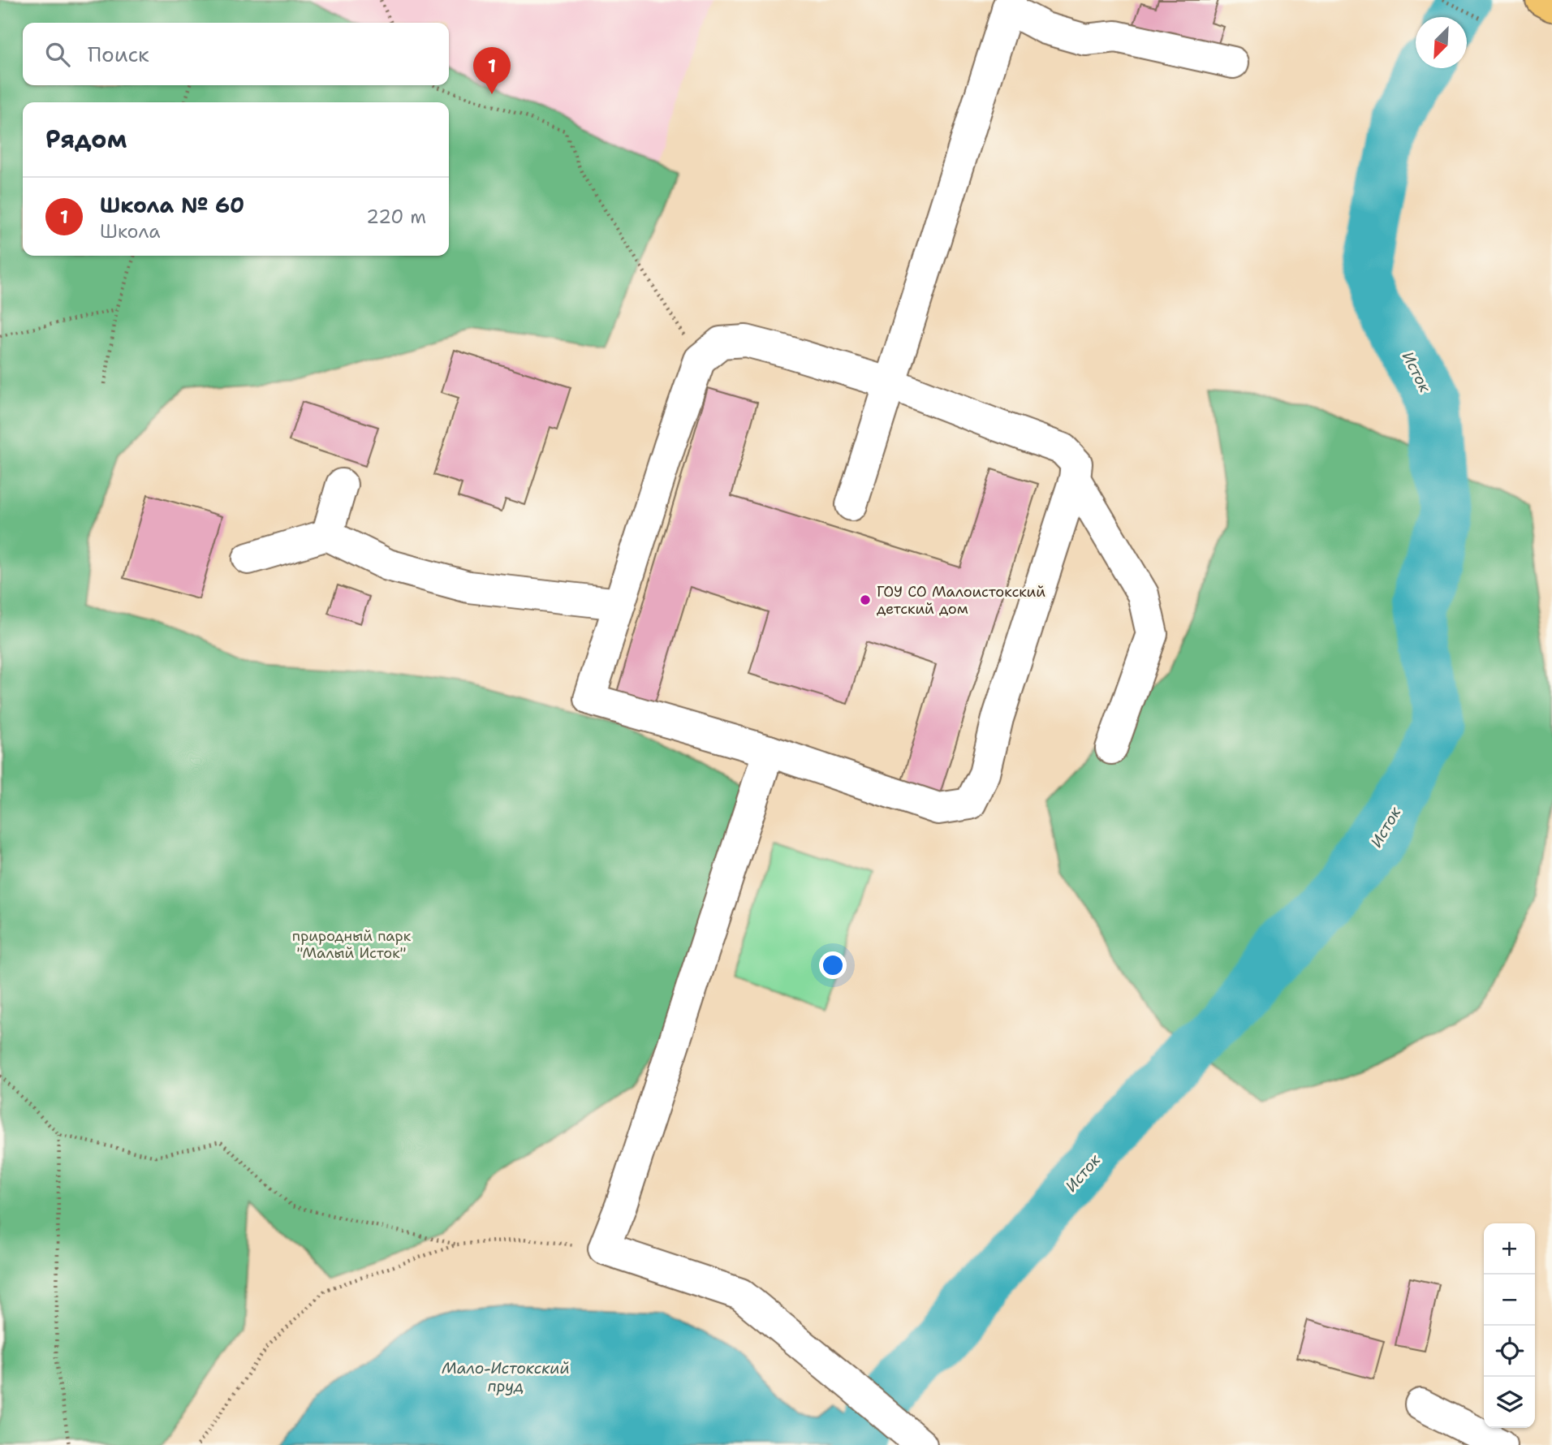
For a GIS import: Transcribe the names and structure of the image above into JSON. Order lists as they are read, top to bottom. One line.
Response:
{"water":["Исток","Мало-Истокский пруд"],"parks":["природный парк \"Малый Исток\""],"places":["ГОУ СО Малоистокский детский дом"],"north":"bottom left","page":{"search":"Поиск","pins":"1","heading":"Рядом","list":[{"mark":"1","name":"Школа № 60","note":"Школа","value":"220 m"}],"map_buttons":["+","−"]}}
